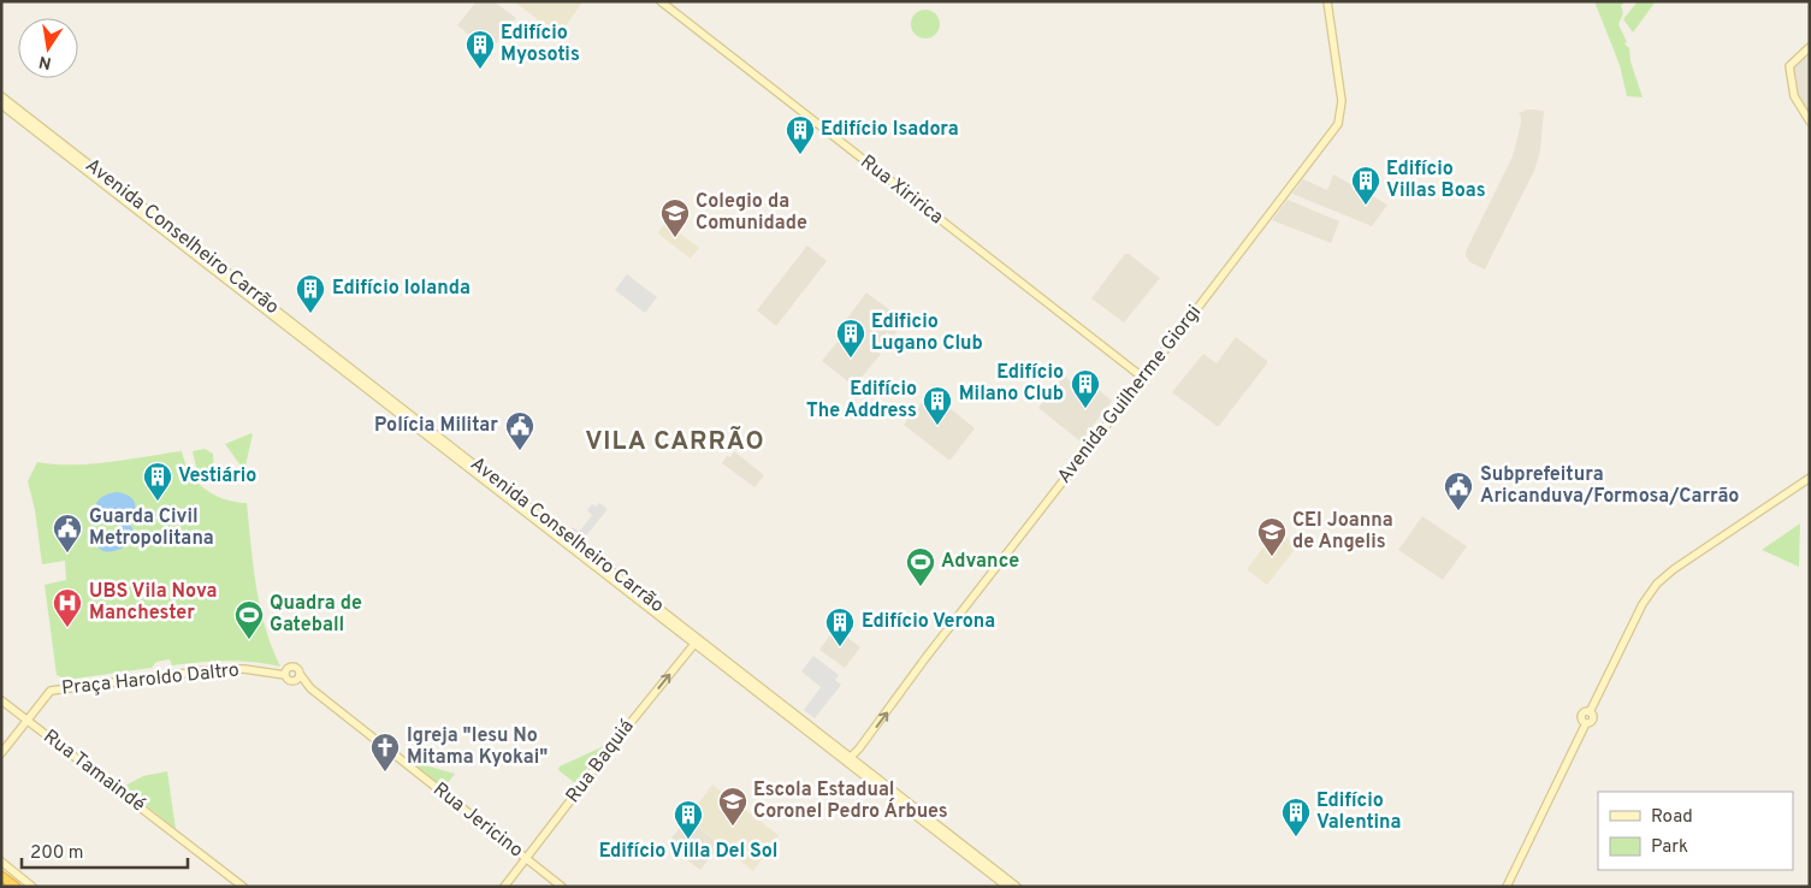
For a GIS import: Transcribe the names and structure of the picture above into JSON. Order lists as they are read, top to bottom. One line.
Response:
{"streets":{"street":["Rua Xiririca","Avenida Conselheiro Carrão","Avenida Guilherme Giorgi","Praça Haroldo Daltro","Rua Baquiá","Rua Tamaindé","Rua Jericino"]},"crossings":[["Rua Xiririca","Avenida Guilherme Giorgi"],["Avenida Conselheiro Carrão","Avenida Guilherme Giorgi"],["Avenida Conselheiro Carrão","Rua Baquiá"],["Praça Haroldo Daltro","Rua Tamaindé"],["Praça Haroldo Daltro","Rua Jericino"],["Rua Baquiá","Rua Jericino"]],"one_way":["Avenida Guilherme Giorgi","Rua Baquiá"],"districts":["VILA CARRÃO"],"places":{"building":["Edifício Myosotis","Edifício Isadora","Edifício Villas Boas","Edifício Iolanda","Edificio Lugano Club","Edifício Milano Club","Edifício The Address","Vestiário","Edifício Verona","Edifício Valentina","Edifício Villa Del Sol"],"school or university":["Colegio da Comunidade","CEI Joanna de Angelis","Escola Estadual Coronel Pedro Árbues"],"public building":["Polícia Militar","Subprefeitura Aricanduva/Formosa/Carrão","Guarda Civil Metropolitana"],"sports":["Advance","Quadra de Gateball"],"hospital":["UBS Vila Nova Manchester"],"church":["Igreja \"Iesu No Mitama Kyokai\""]},"legend":["Road","Park"],"scale_bar":"200 m","north":"bottom"}
